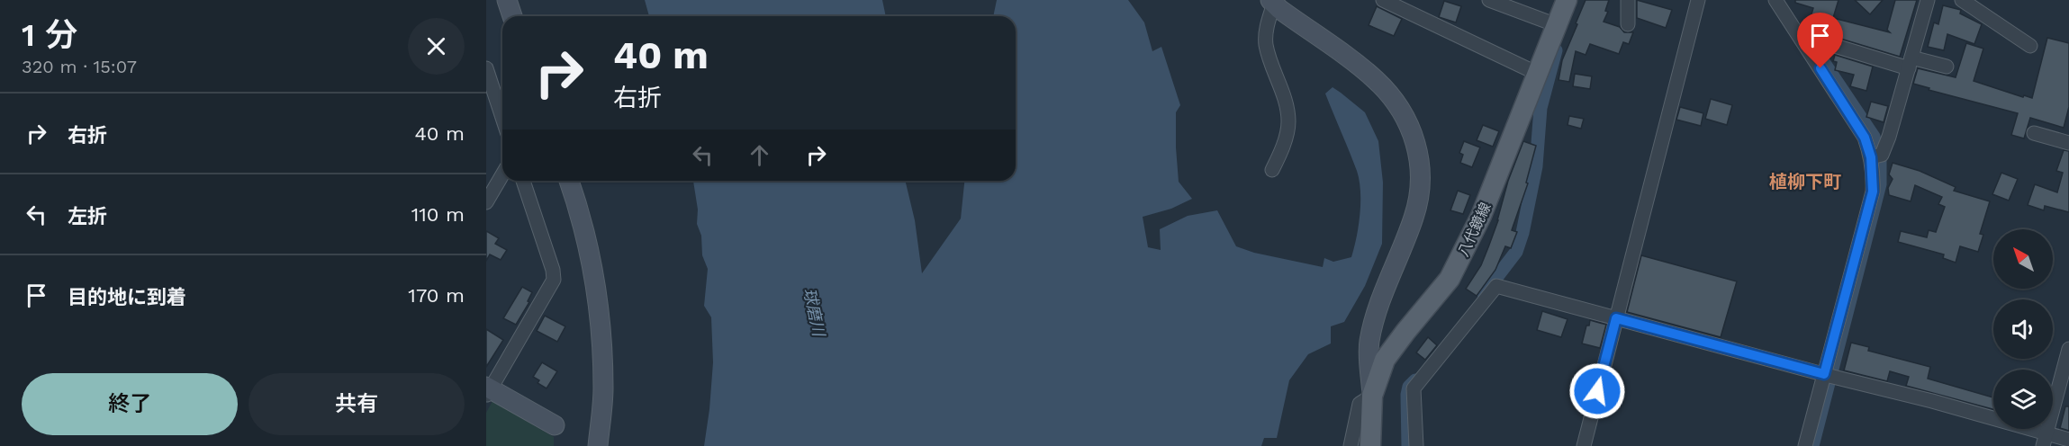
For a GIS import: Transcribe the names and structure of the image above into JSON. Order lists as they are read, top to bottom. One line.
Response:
{"streets":{"main road":["八代鏡線"]},"districts":["植柳下町"],"water":["球磨川"],"north":"top left","page":{"heading":["1 分","320 m · 15:07"],"turn":["40 m","右折"],"list":[{"name":"右折","value":"40 m"},{"name":"左折","value":"110 m"},{"name":"目的地に到着","value":"170 m"}],"buttons":["終了","共有"]}}
